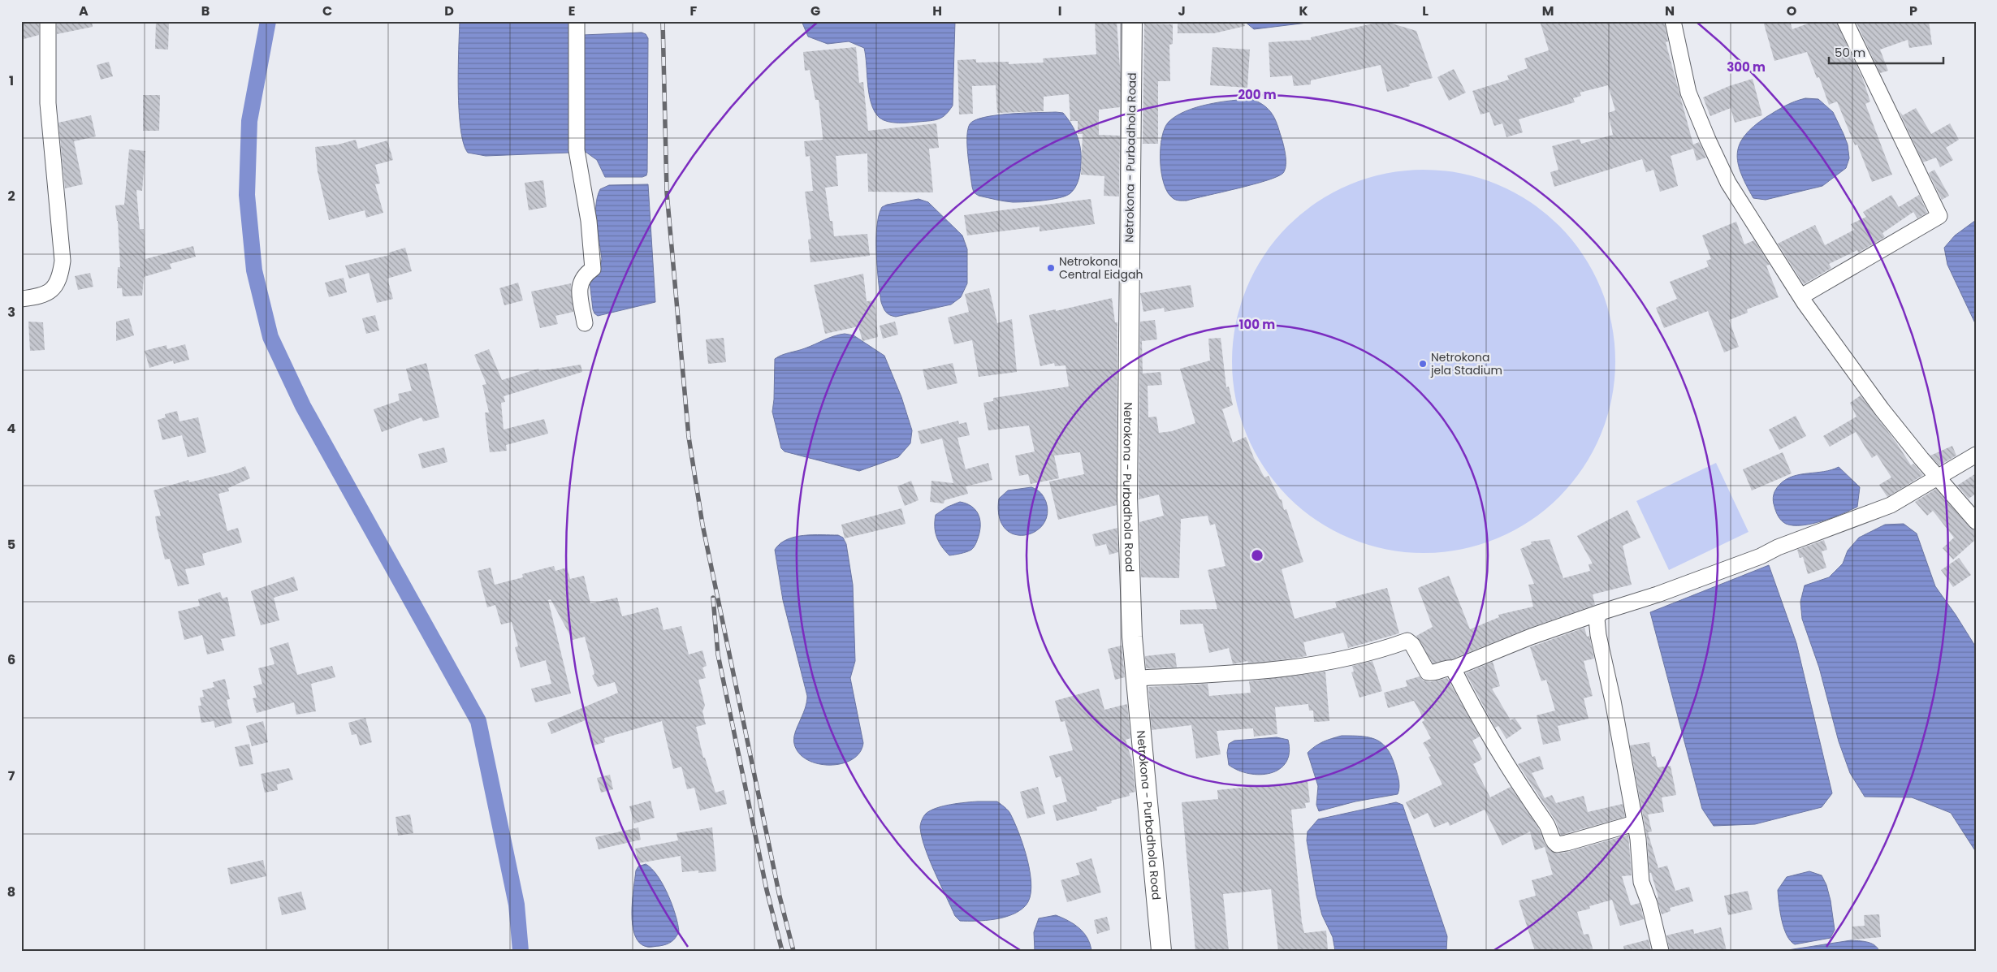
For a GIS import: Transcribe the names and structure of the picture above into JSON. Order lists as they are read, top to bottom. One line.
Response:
{"streets":{"main road":["Netrokona - Purbadhola Road"]},"places":["Netrokona Central Eidgah","Netrokona jela Stadium"],"scale_bar":"50 m","grid":{"columns":["A","B","C","D","E","F","G","H","I","J","K","L","M","N","O","P"],"rows":["1","2","3","4","5","6","7","8"]},"rings":["300 m","200 m","100 m"]}
